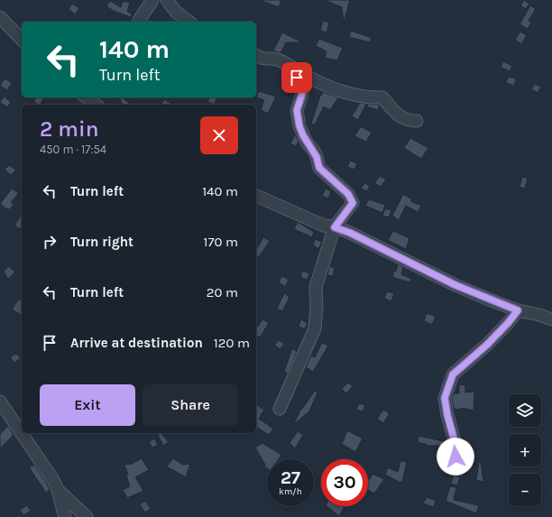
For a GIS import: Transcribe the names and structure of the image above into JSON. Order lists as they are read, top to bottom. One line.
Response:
{"page":{"turn":["140 m","Turn left"],"heading":["2 min","450 m · 17:54"],"list":[{"name":"Turn left","value":"140 m"},{"name":"Turn right","value":"170 m"},{"name":"Turn left","value":"20 m"},{"name":"Arrive at destination","value":"120 m"}],"buttons":["Exit","Share"],"map_buttons":["+","−"],"speed":"27 km/h","limit":"30"}}
